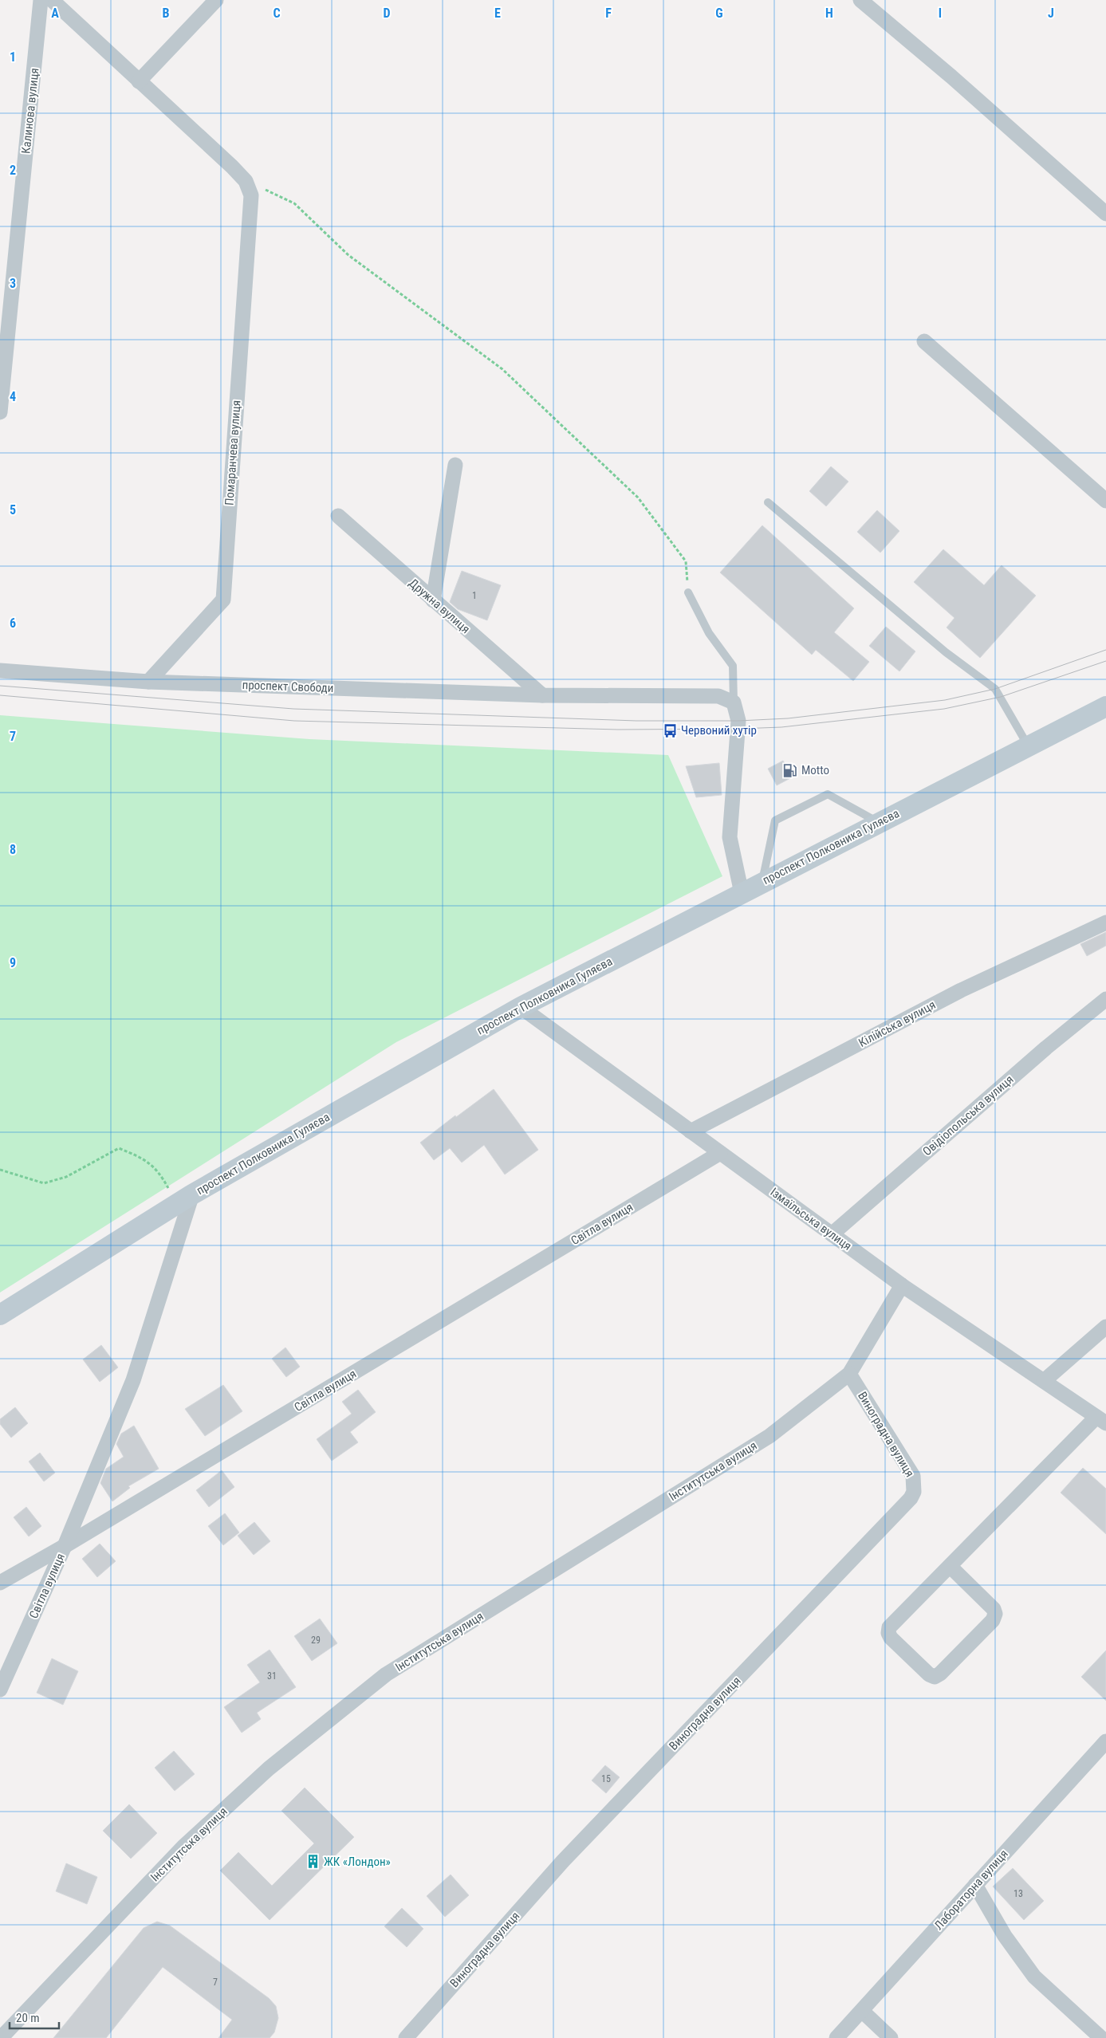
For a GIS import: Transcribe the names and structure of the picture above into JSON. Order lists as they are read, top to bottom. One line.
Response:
{"streets":{"main road":["проспект Полковника Гуляєва"],"street":["Калинова вулиця","Помаранчева вулиця","Дружна вулиця","проспект Свободи","Кілійська вулиця","Овідіопольська вулиця","Ізмаїльська вулиця","Світла вулиця","Виноградна вулиця","Інститутська вулиця","Лабораторна вулиця"]},"crossings":[["Помаранчева вулиця","проспект Свободи"],["Дружна вулиця","проспект Свободи"],["проспект Полковника Гуляєва","Ізмаїльська вулиця"],["Кілійська вулиця","Ізмаїльська вулиця"],["Овідіопольська вулиця","Ізмаїльська вулиця"],["Ізмаїльська вулиця","Світла вулиця"],["Ізмаїльська вулиця","Інститутська вулиця"],["Виноградна вулиця","Інститутська вулиця"]],"places":{"bus stop":["Червоний хутір"],"fuel station":["Motto"],"building":["ЖК «Лондон»"]},"house_numbers":["1","29","31","15","13","7"],"scale_bar":"20 m","grid":{"columns":["A","B","C","D","E","F","G","H","I","J"],"rows":["1","2","3","4","5","6","7","8","9"]}}
